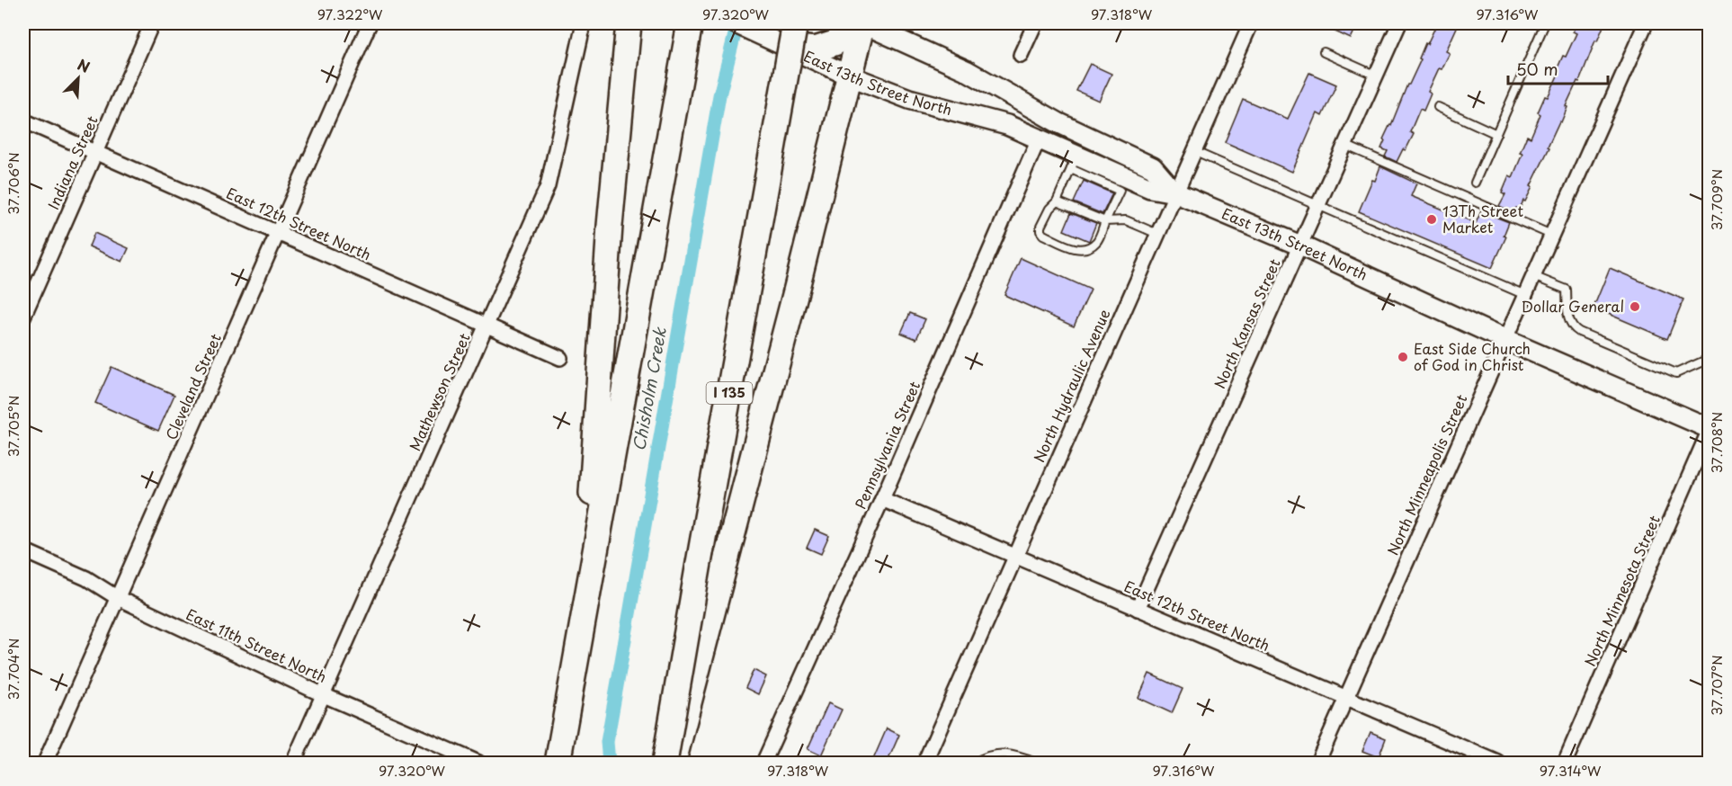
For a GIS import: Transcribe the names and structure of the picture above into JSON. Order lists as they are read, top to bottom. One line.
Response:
{"streets":{"highway":["I 135"],"main road":["East 13th Street North"],"street":["Indiana Street","East 12th Street North","North Kansas Street","North Hydraulic Avenue","Cleveland Street","Mathewson Street","Pennsylvania Street","North Minneapolis Street","North Minnesota Street","East 11th Street North"]},"crossings":[["East 13th Street North","North Kansas Street"],["East 13th Street North","North Hydraulic Avenue"],["East 13th Street North","Pennsylvania Street"],["East 13th Street North","North Minneapolis Street"],["East 13th Street North","North Minnesota Street"],["Indiana Street","East 12th Street North"],["East 12th Street North","North Kansas Street"],["East 12th Street North","North Hydraulic Avenue"],["East 12th Street North","Cleveland Street"],["East 12th Street North","Mathewson Street"],["East 12th Street North","Pennsylvania Street"],["East 12th Street North","North Minneapolis Street"],["Cleveland Street","East 11th Street North"],["Mathewson Street","East 11th Street North"]],"water":["Chisholm Creek"],"places":["13Th Street Market","Dollar General","East Side Church of God in Christ"],"scale_bar":"50 m","north":"top right","coordinates":["97.322°W","97.320°W","97.318°W","97.316°W","37.706°N","37.709°N","37.705°N","37.708°N","37.704°N","37.707°N","97.314°W"]}
